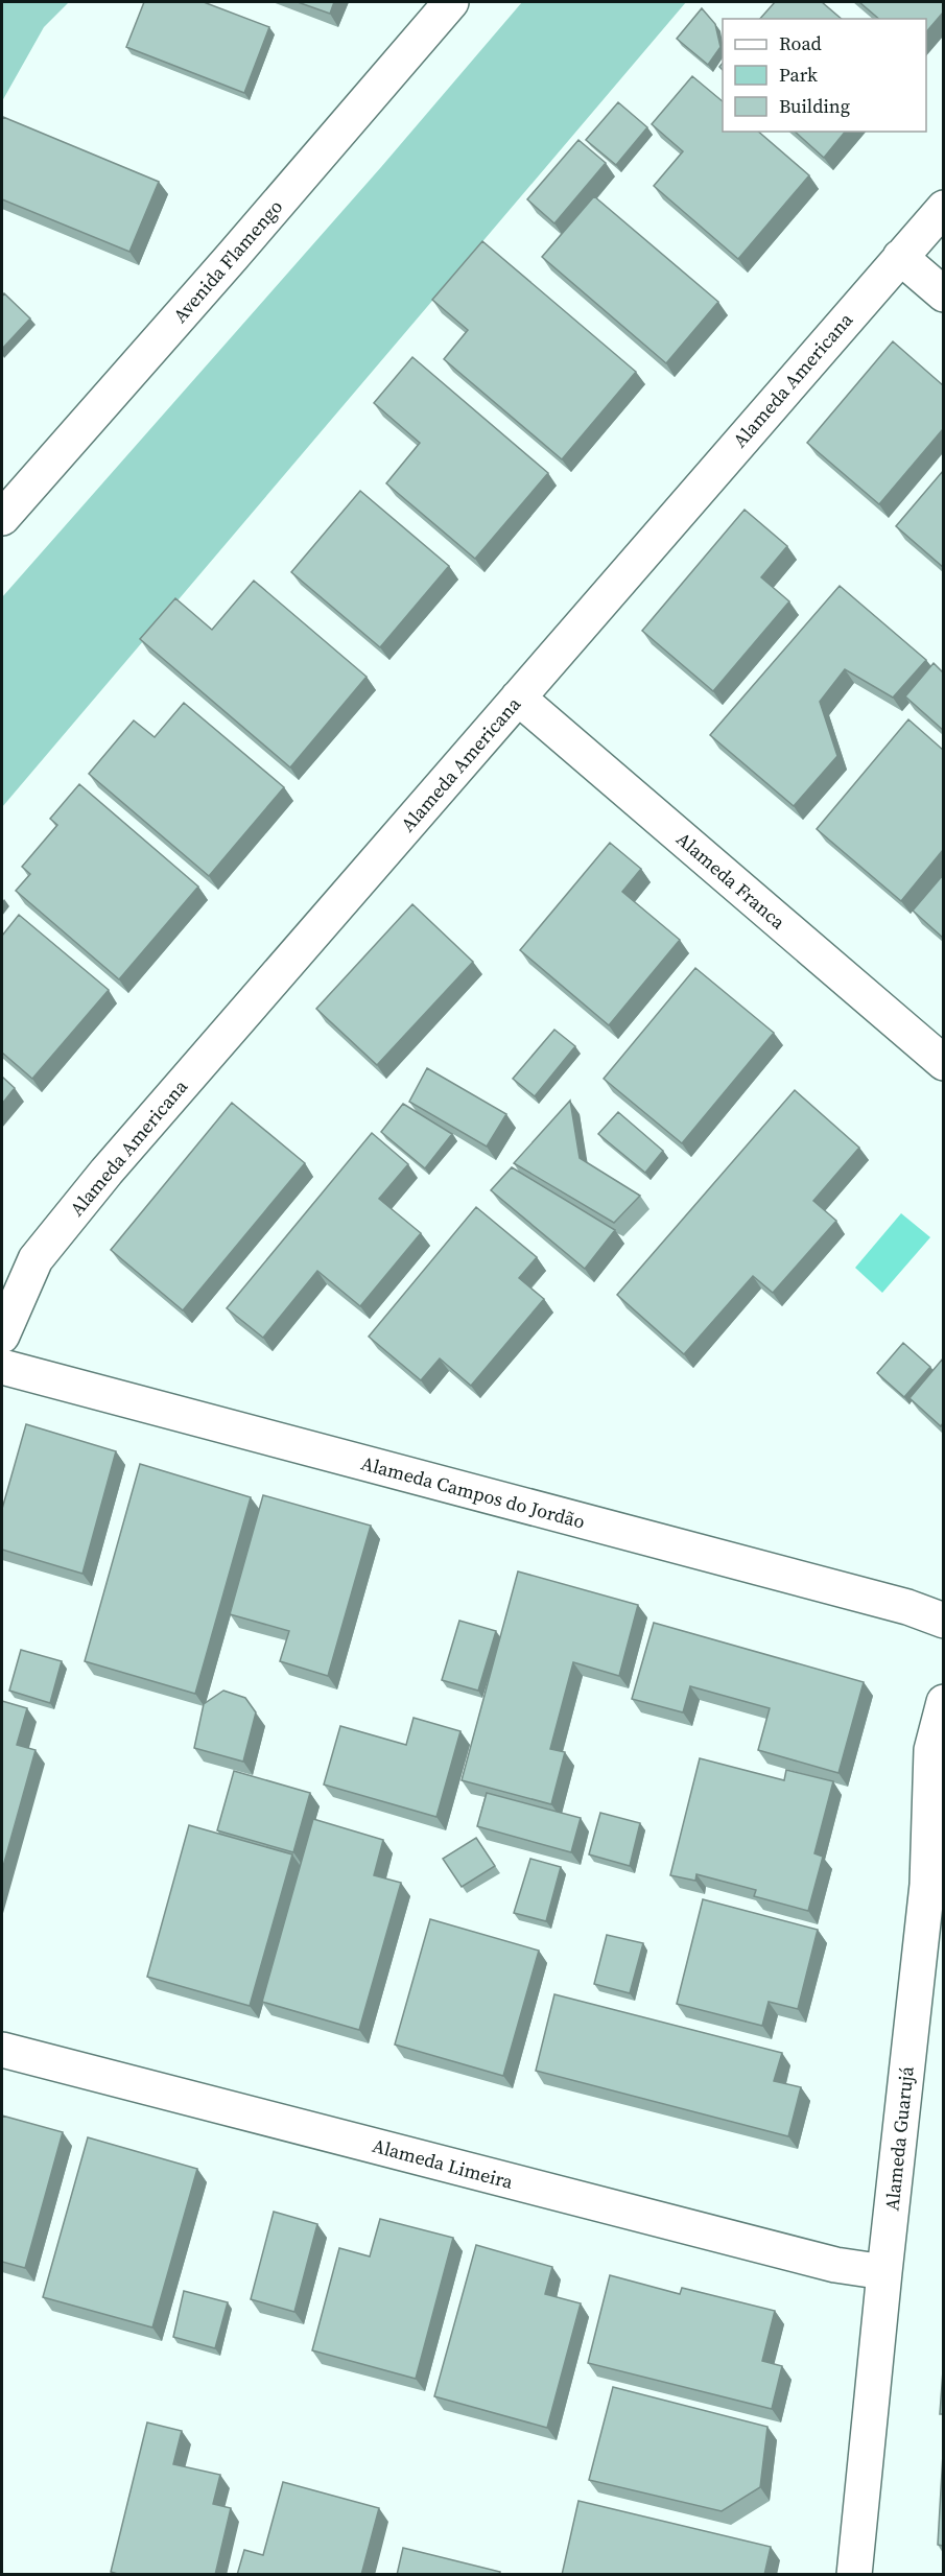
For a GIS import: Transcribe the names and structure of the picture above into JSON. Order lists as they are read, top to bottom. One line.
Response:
{"streets":{"street":["Avenida Flamengo","Alameda Americana","Alameda Franca","Alameda Campos do Jordão","Alameda Guarujá","Alameda Limeira"]},"crossings":[["Alameda Americana","Alameda Franca"],["Alameda Guarujá","Alameda Limeira"]],"legend":["Road","Park","Building"]}
